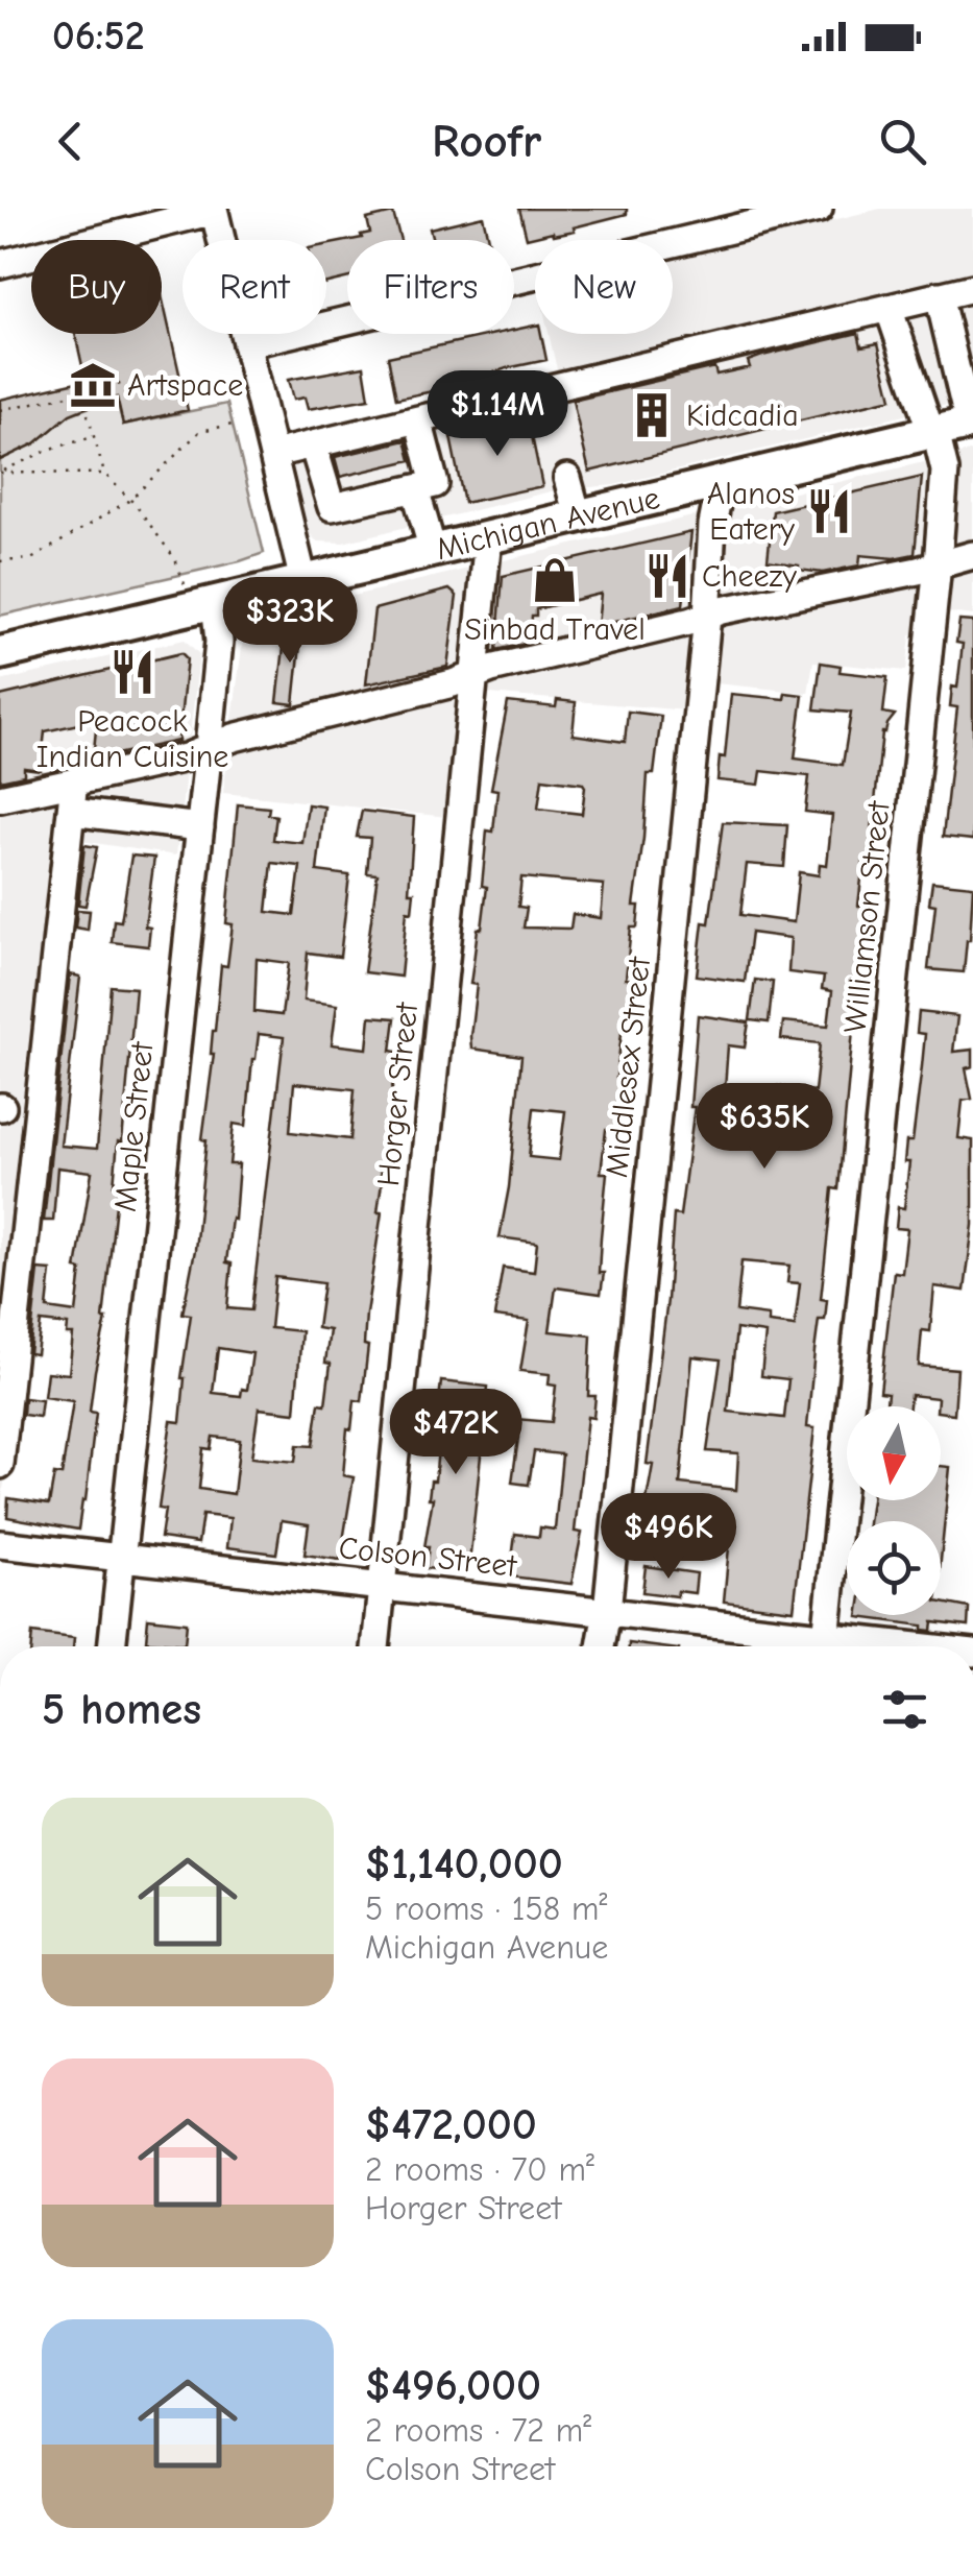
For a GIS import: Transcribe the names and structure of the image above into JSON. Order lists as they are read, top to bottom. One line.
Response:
{"streets":{"main road":["Michigan Avenue"],"street":["Williamson Street","Middlesex Street","Horger Street","Maple Street","Colson Street"]},"crossings":[["Michigan Avenue","Williamson Street"],["Michigan Avenue","Middlesex Street"],["Michigan Avenue","Horger Street"],["Michigan Avenue","Maple Street"],["Middlesex Street","Colson Street"],["Horger Street","Colson Street"],["Maple Street","Colson Street"]],"places":{"museum":["Artspace"],"building":["Kidcadia"],"restaurant":["Alanos Eatery","Cheezy","Peacock Indian Cuisine"],"shop":["Sinbad Travel"]},"north":"bottom","page":{"status":"06:52","header":"Roofr","chip":["Buy","Rent","Filters","New"],"price":["$1.14M","$323K","$635K","$472K","$496K"],"heading":"5 homes","list":[{"name":"$1,140,000","note":"5 rooms · 158 m² · Michigan Avenue"},{"name":"$472,000","note":"2 rooms · 70 m² · Horger Street"},{"name":"$496,000","note":"2 rooms · 72 m² · Colson Street"}]}}
